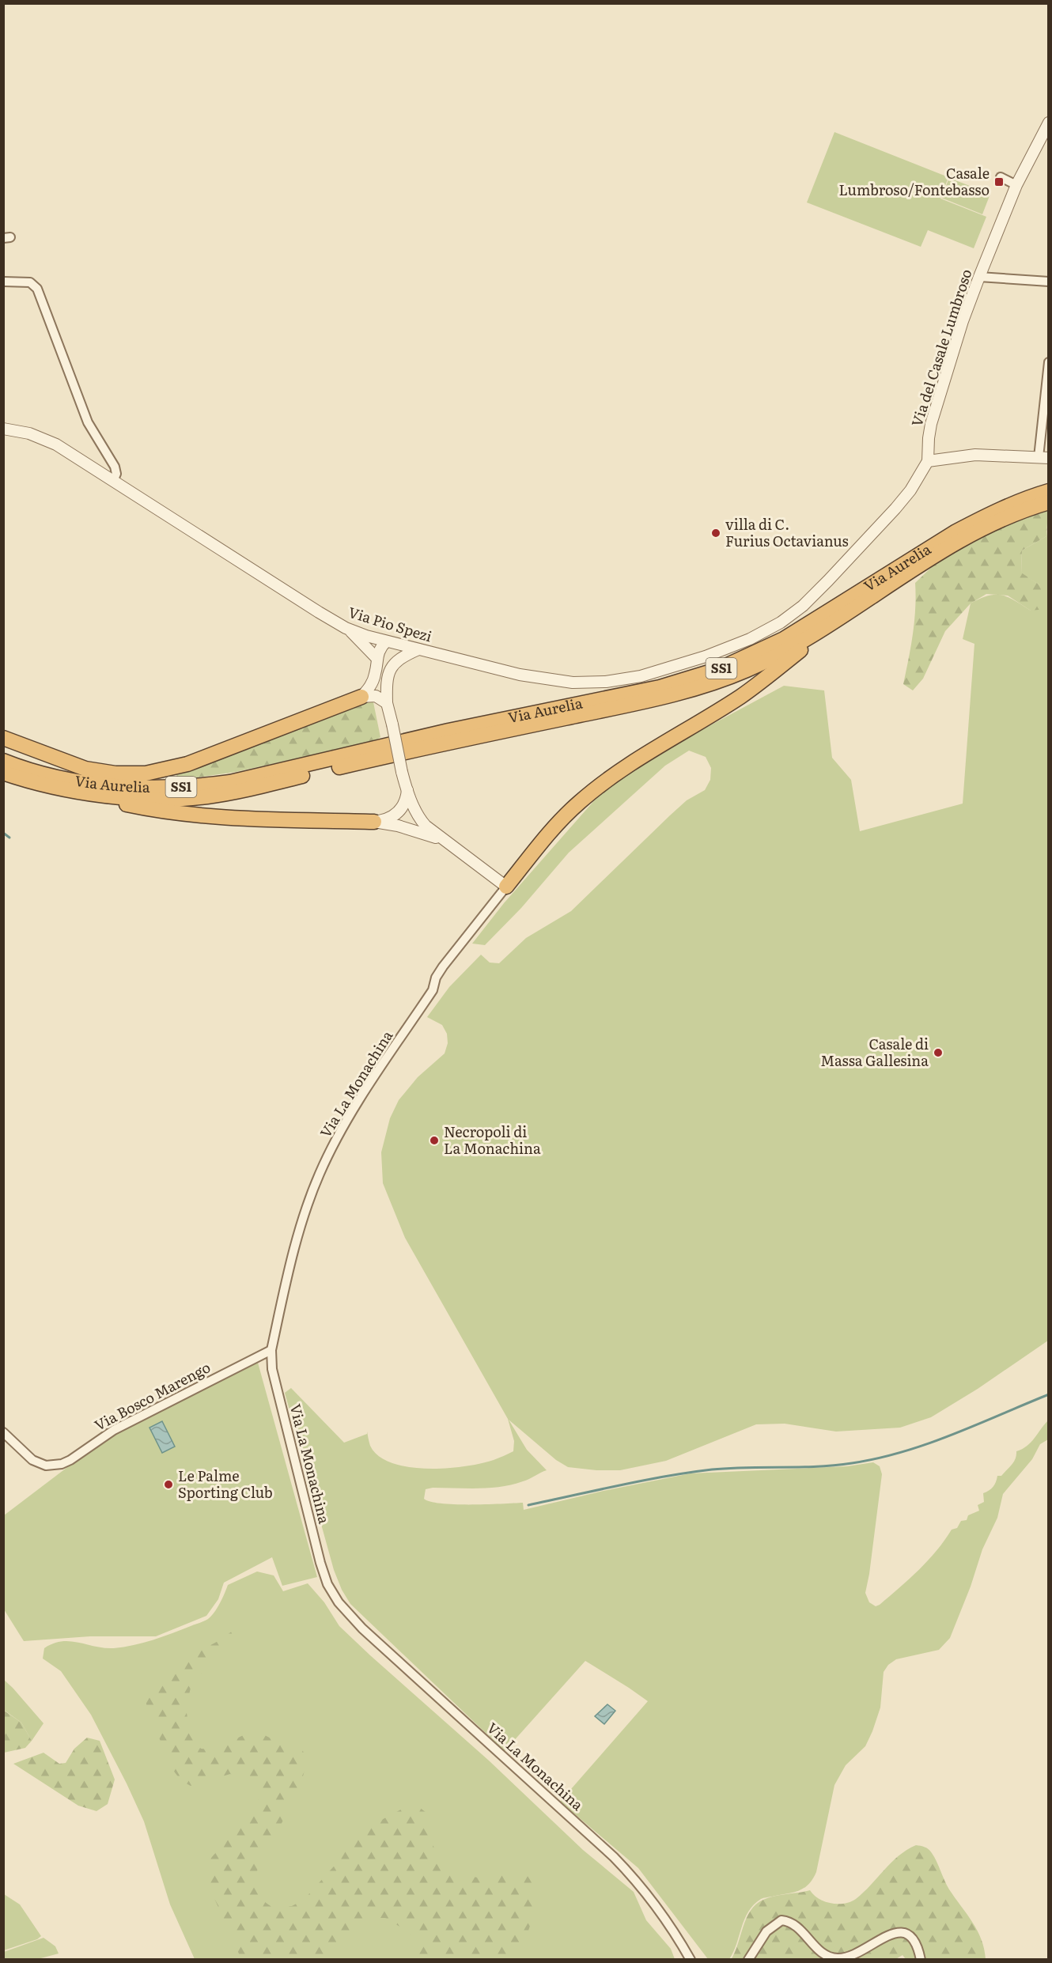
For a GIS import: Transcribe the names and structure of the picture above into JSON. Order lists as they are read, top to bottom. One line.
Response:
{"streets":{"highway":["Via Aurelia","SS1"],"street":["Via del Casale Lumbroso","Via Pio Spezi","Via La Monachina","Via Bosco Marengo"]},"crossings":[["Via del Casale Lumbroso","Via Pio Spezi"],["Via La Monachina","Via Bosco Marengo"]],"places":{"transit":["Casale Lumbroso/Fontebasso"],"other":["villa di C. Furius Octavianus","Casale di Massa Gallesina","Necropoli di La Monachina","Le Palme Sporting Club"]}}
